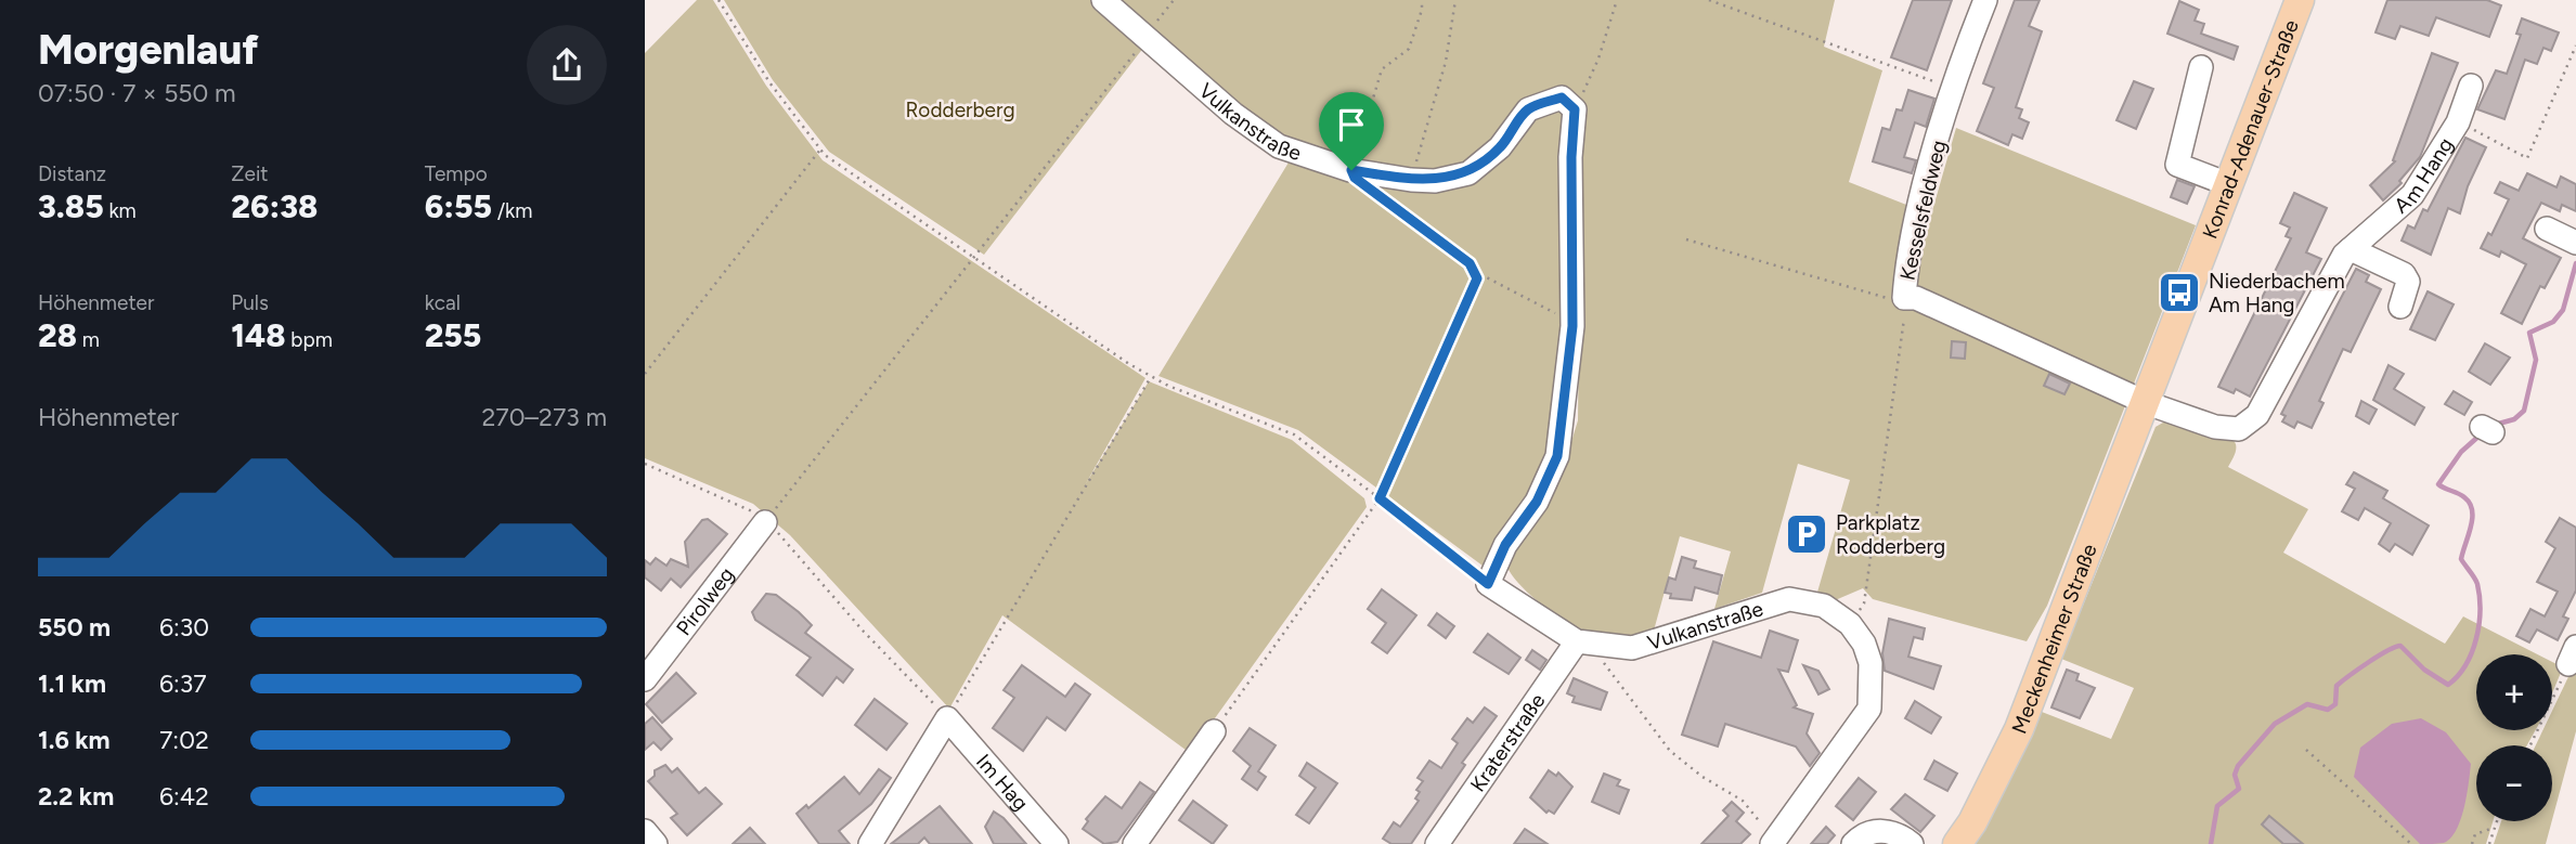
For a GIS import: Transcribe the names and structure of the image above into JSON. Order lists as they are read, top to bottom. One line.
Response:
{"streets":{"main road":["Konrad-Adenauer-Straße","Meckenheimer Straße"],"street":["Vulkanstraße","Am Hang","Kesselsfeldweg","Pirolweg","Kraterstraße","Im Hag"]},"crossings":[["Vulkanstraße","Kraterstraße"],["Konrad-Adenauer-Straße","Am Hang"],["Konrad-Adenauer-Straße","Kesselsfeldweg"],["Konrad-Adenauer-Straße","Meckenheimer Straße"],["Am Hang","Kesselsfeldweg"],["Am Hang","Meckenheimer Straße"],["Kesselsfeldweg","Meckenheimer Straße"]],"parks":["Rodderberg"],"places":{"bus stop":["Niederbachem Am Hang"],"parking":["Parkplatz Rodderberg"]},"page":{"heading":["Morgenlauf","07:50 · 7 × 550 m"],"stats":[["Distanz","3.85 km"],["Zeit","26:38"],["Tempo","6:55 /km"],["Höhenmeter","28 m"],["Puls","148 bpm"],["kcal","255"]],"chart":["Höhenmeter","270–273 m"],"list":[{"name":"550 m","note":"6:30"},{"name":"1.1 km","note":"6:37"},{"name":"1.6 km","note":"7:02"},{"name":"2.2 km","note":"6:42"}],"map_buttons":["+","−"]}}
